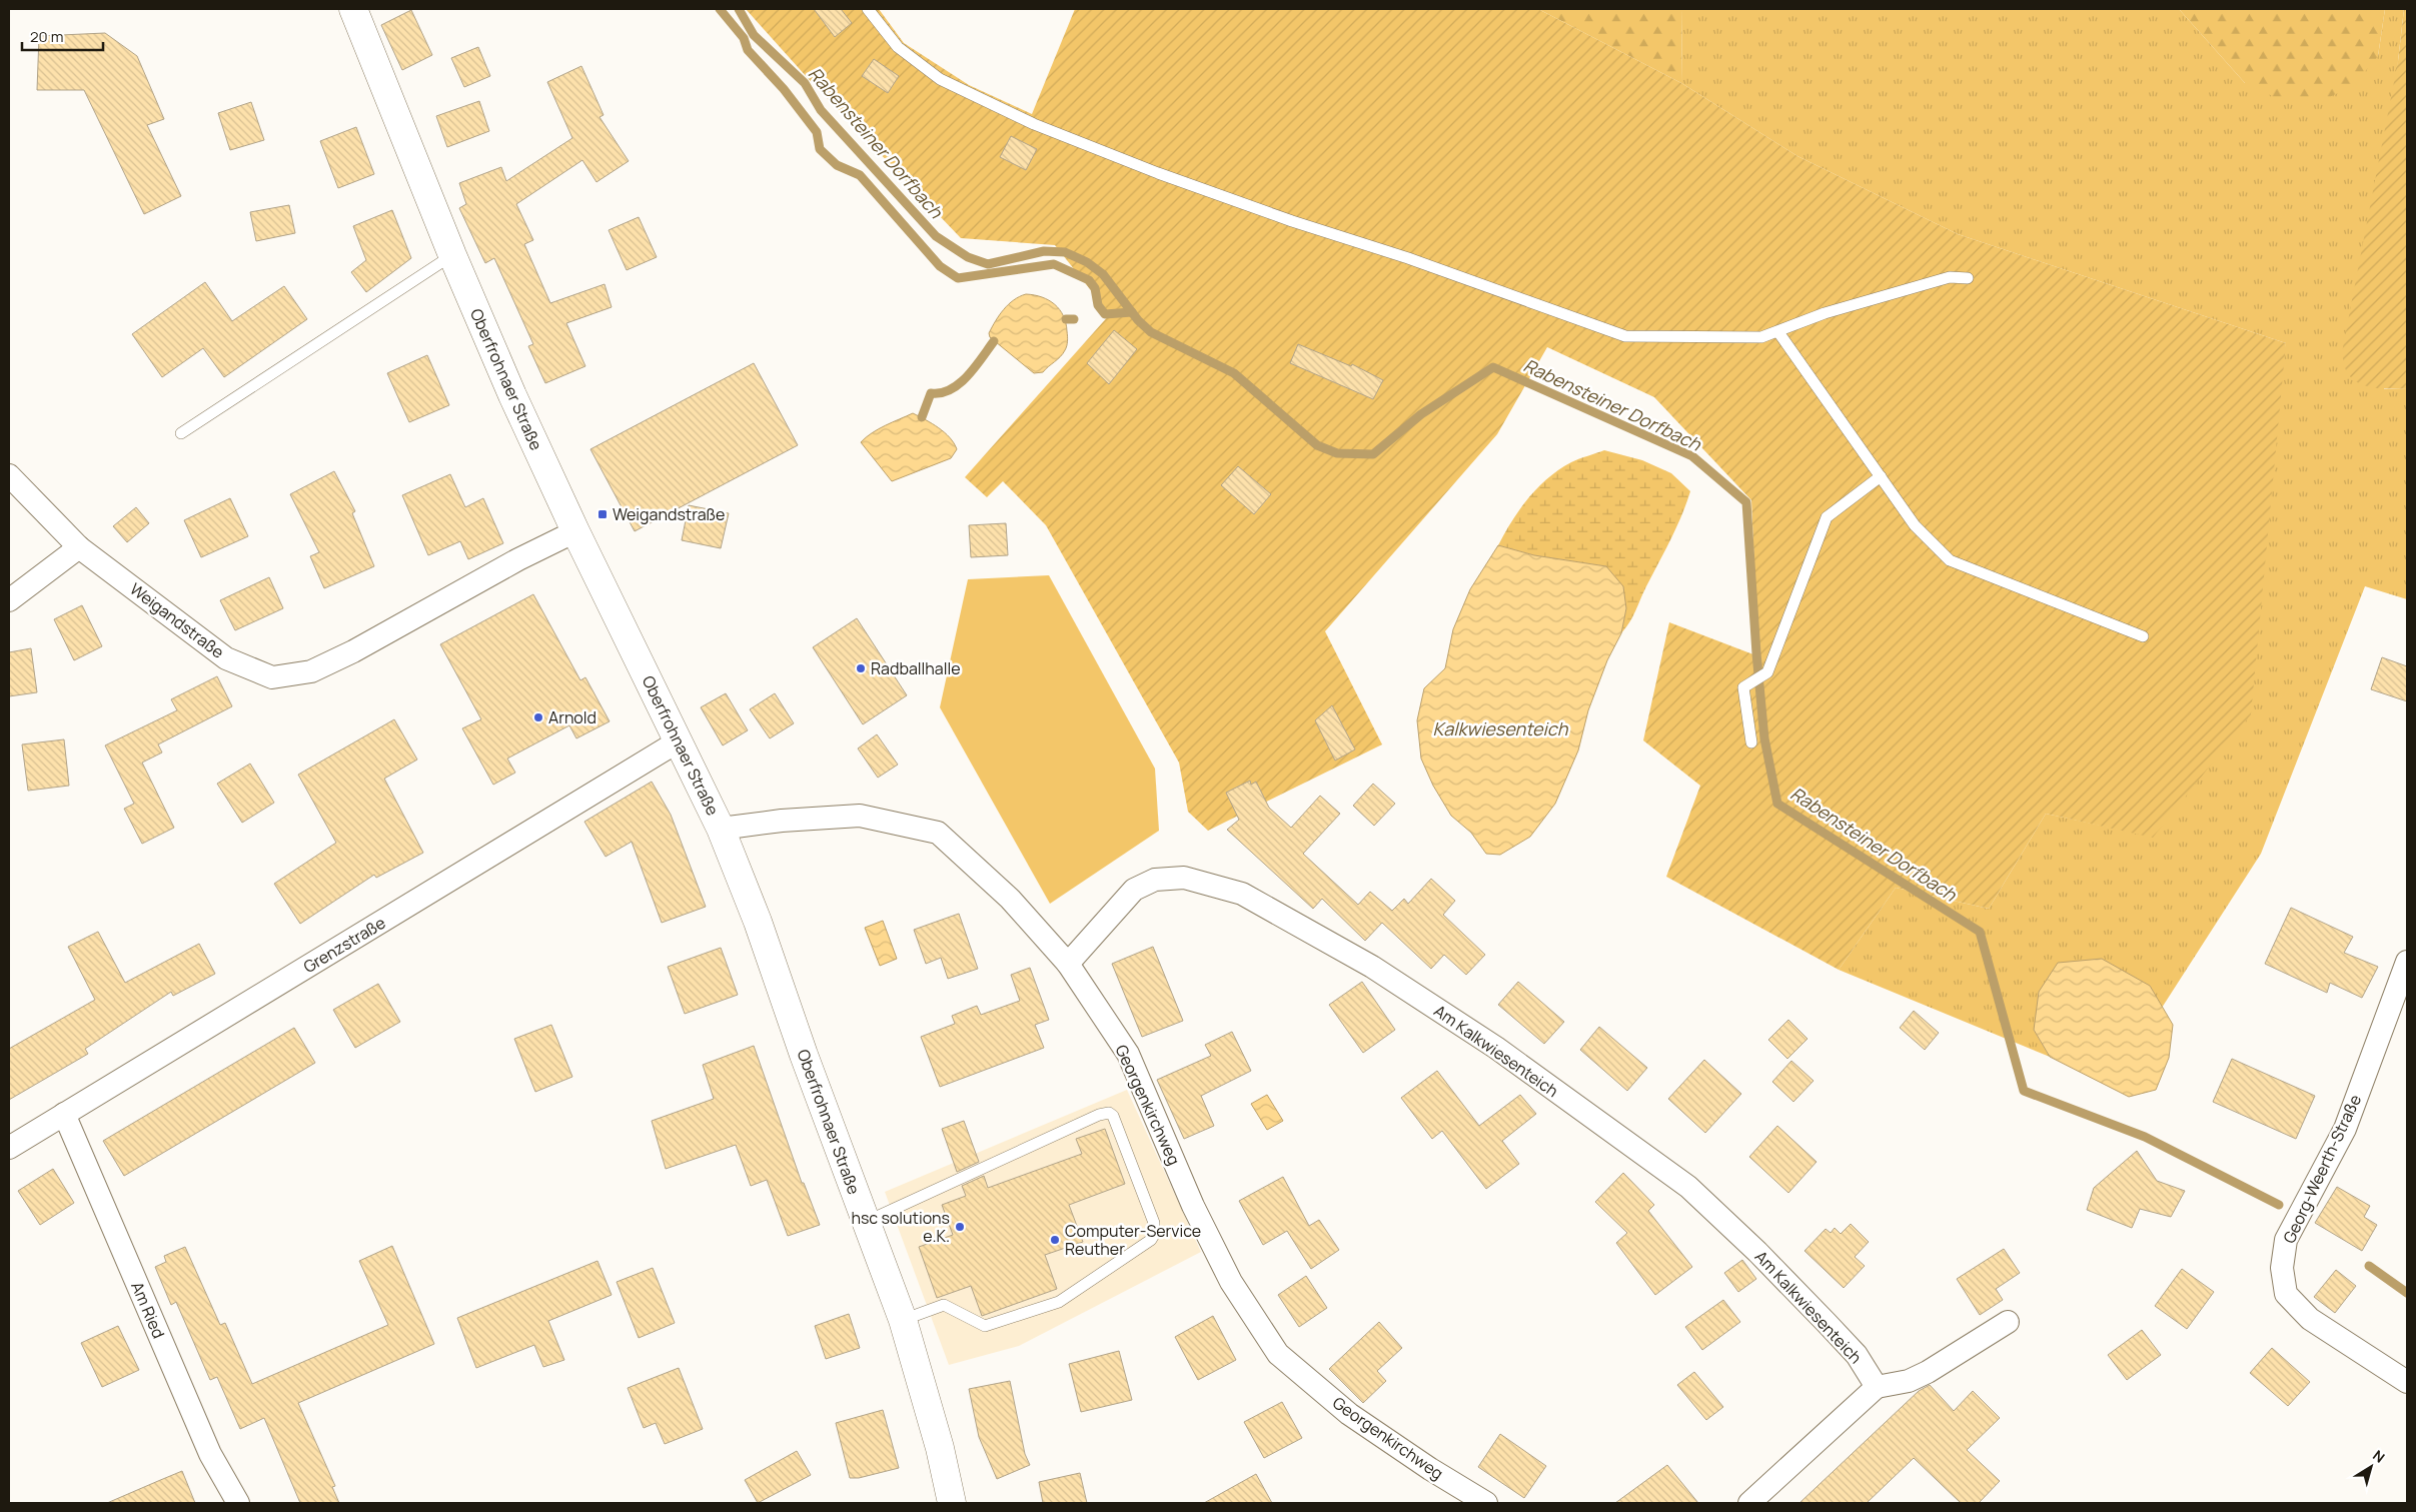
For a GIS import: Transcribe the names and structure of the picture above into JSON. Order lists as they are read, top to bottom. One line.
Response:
{"streets":{"main road":["Oberfrohnaer Straße"],"street":["Weigandstraße","Grenzstraße","Am Kalkwiesenteich","Georgenkirchweg","Georg-Weerth-Straße","Am Ried"]},"crossings":[["Oberfrohnaer Straße","Weigandstraße"],["Oberfrohnaer Straße","Grenzstraße"],["Oberfrohnaer Straße","Georgenkirchweg"],["Grenzstraße","Am Ried"],["Am Kalkwiesenteich","Georgenkirchweg"]],"water":["Rabensteiner Dorfbach","Kalkwiesenteich"],"places":{"transit":["Weigandstraße"],"other":["Radballhalle","Arnold","hsc solutions e.K.","Computer-Service Reuther"]},"scale_bar":"20 m","north":"top right"}
